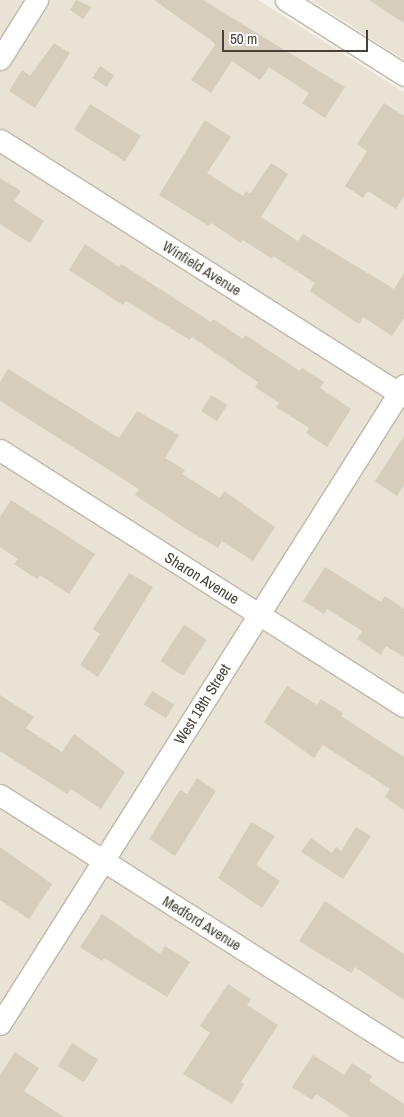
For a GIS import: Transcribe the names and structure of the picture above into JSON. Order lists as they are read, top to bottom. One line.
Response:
{"streets":{"street":["Winfield Avenue","Sharon Avenue","West 18th Street","Medford Avenue"]},"crossings":[["Winfield Avenue","West 18th Street"],["Sharon Avenue","West 18th Street"],["West 18th Street","Medford Avenue"]],"scale_bar":"50 m"}
